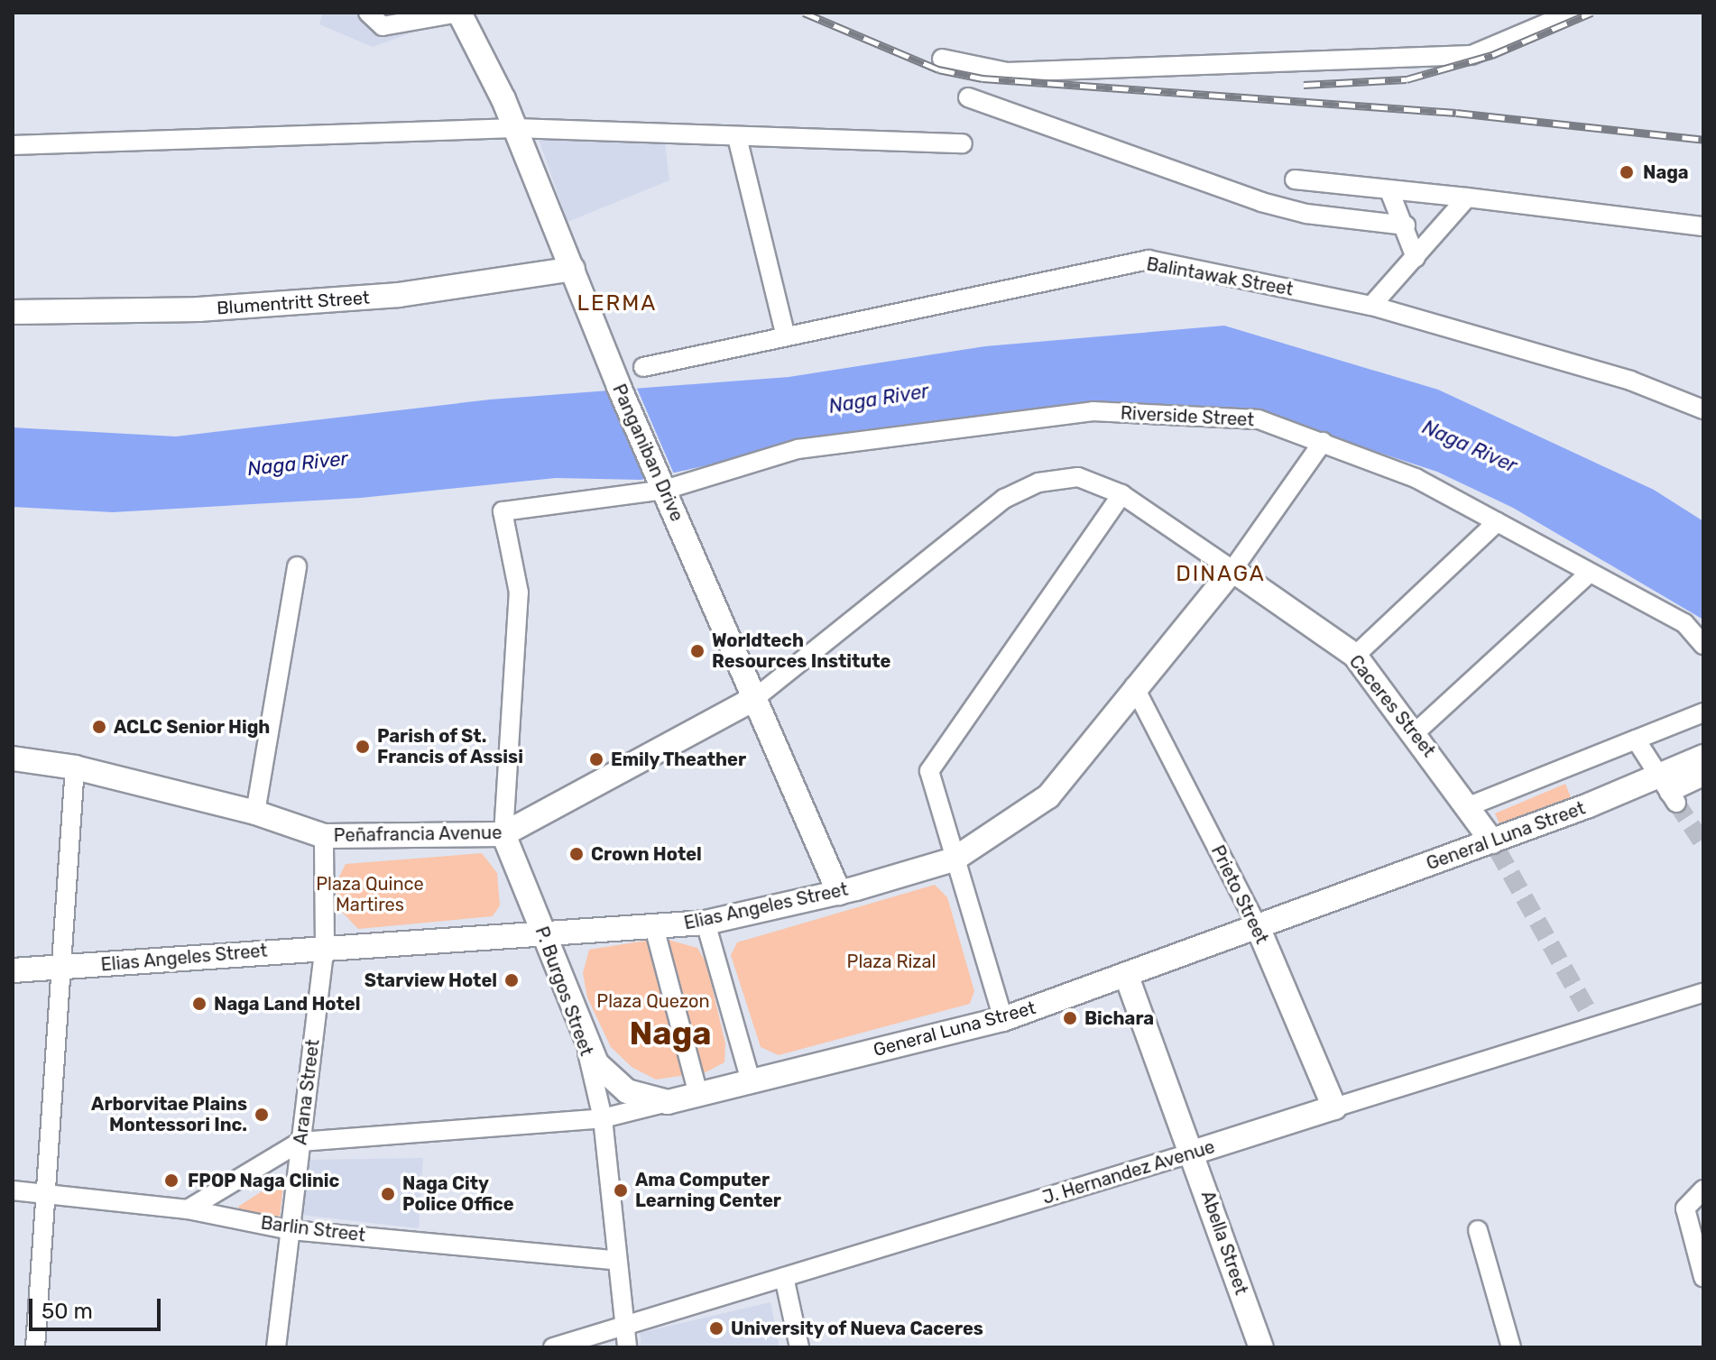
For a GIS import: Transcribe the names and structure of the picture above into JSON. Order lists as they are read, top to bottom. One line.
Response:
{"streets":{"main road":["Blumentritt Street","Panganiban Drive","Caceres Street","Peñafrancia Avenue","General Luna Street","Prieto Street","Elias Angeles Street","P. Burgos Street","J. Hernandez Avenue","Abella Street"],"street":["Balintawak Street","Riverside Street","Arana Street","Barlin Street"]},"crossings":[["Blumentritt Street","Panganiban Drive"],["Riverside Street","Panganiban Drive"],["Riverside Street","Peñafrancia Avenue"],["Riverside Street","Elias Angeles Street"],["Riverside Street","P. Burgos Street"],["Panganiban Drive","Peñafrancia Avenue"],["Panganiban Drive","Elias Angeles Street"],["Caceres Street","General Luna Street"],["Caceres Street","Elias Angeles Street"],["Peñafrancia Avenue","P. Burgos Street"],["Peñafrancia Avenue","Arana Street"],["General Luna Street","Prieto Street"],["General Luna Street","P. Burgos Street"],["General Luna Street","Arana Street"],["General Luna Street","Barlin Street"],["General Luna Street","Abella Street"],["Prieto Street","Elias Angeles Street"],["Prieto Street","J. Hernandez Avenue"],["Elias Angeles Street","P. Burgos Street"],["Elias Angeles Street","Arana Street"],["P. Burgos Street","J. Hernandez Avenue"],["P. Burgos Street","Barlin Street"],["Arana Street","Barlin Street"],["J. Hernandez Avenue","Abella Street"]],"districts":["LERMA","DINAGA","Naga"],"water":["Naga River"],"parks":["Plaza Quince Martires","Plaza Rizal","Plaza Quezon"],"places":["Naga","Worldtech Resources Institute","ACLC Senior High","Parish of St. Francis of Assisi","Emily Theather","Crown Hotel","Starview Hotel","Naga Land Hotel","Bichara","Arborvitae Plains Montessori Inc.","FPOP Naga Clinic","Ama Computer Learning Center","Naga City Police Office","University of Nueva Caceres"],"scale_bar":"50 m"}
